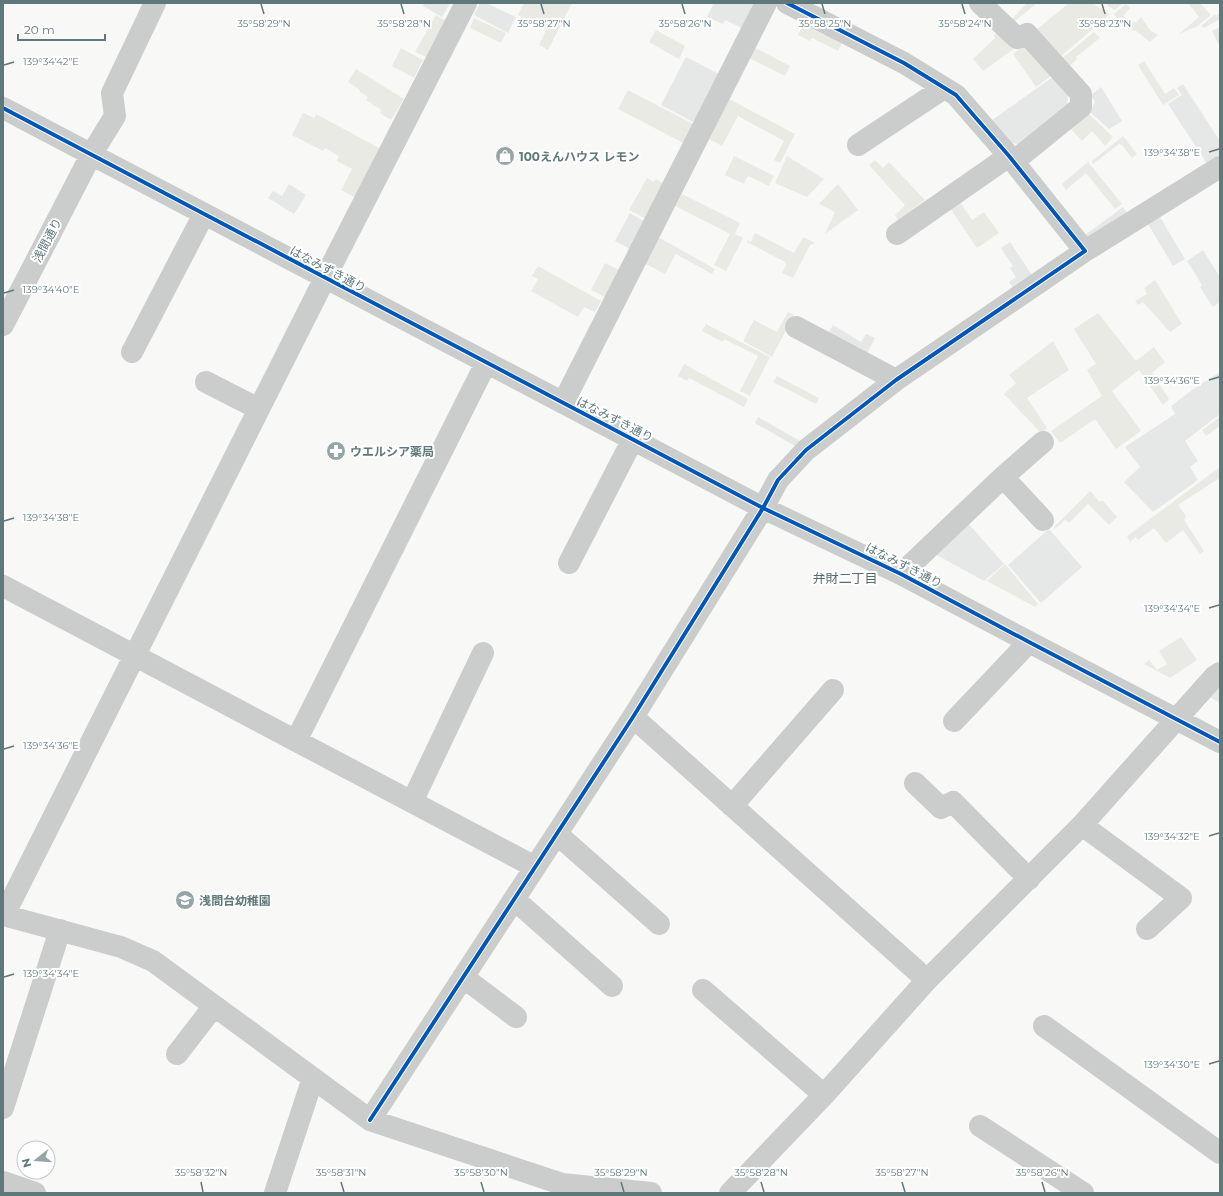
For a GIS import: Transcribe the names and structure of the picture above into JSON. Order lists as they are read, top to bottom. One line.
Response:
{"streets":{"street":["浅間通り","はなみずき通り"]},"crossings":[["浅間通り","はなみずき通り"]],"districts":["弁財二丁目"],"places":{"shop":["100えんハウス レモン"],"pharmacy":["ウエルシア薬局"],"school or university":["浅間台幼稚園"]},"scale_bar":"20 m","north":"left","coordinates":["35°58'29\"N","35°58'28\"N","35°58'27\"N","35°58'26\"N","35°58'25\"N","35°58'24\"N","35°58'23\"N","139°34'42\"E","139°34'38\"E","139°34'40\"E","139°34'36\"E","139°34'34\"E","139°34'32\"E","139°34'30\"E","35°58'32\"N","35°58'31\"N","35°58'30\"N"]}
